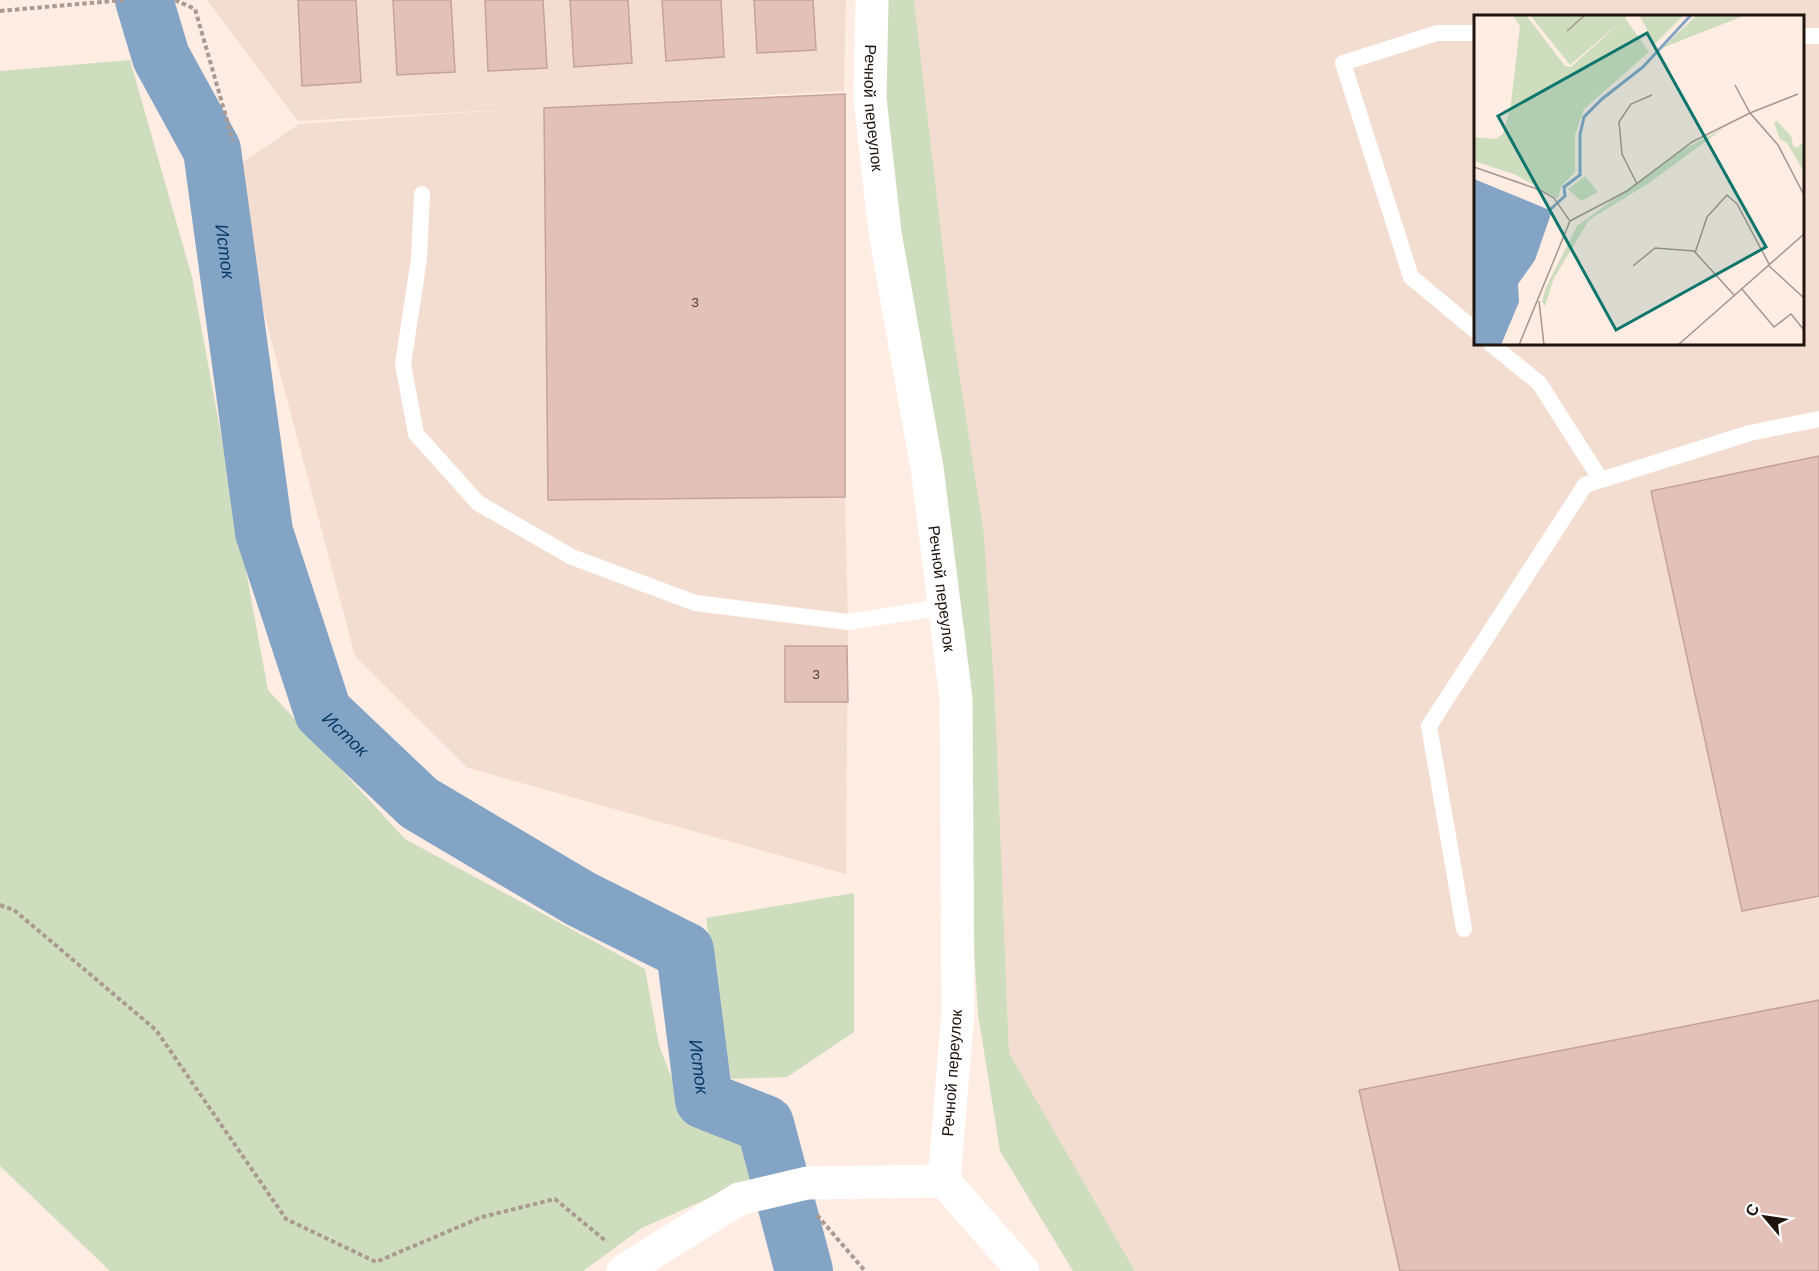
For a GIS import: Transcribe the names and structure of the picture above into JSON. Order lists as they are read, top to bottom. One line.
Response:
{"streets":{"street":["Речной переулок"]},"water":["Исток"],"house_numbers":["3","3"],"north":"top left"}
